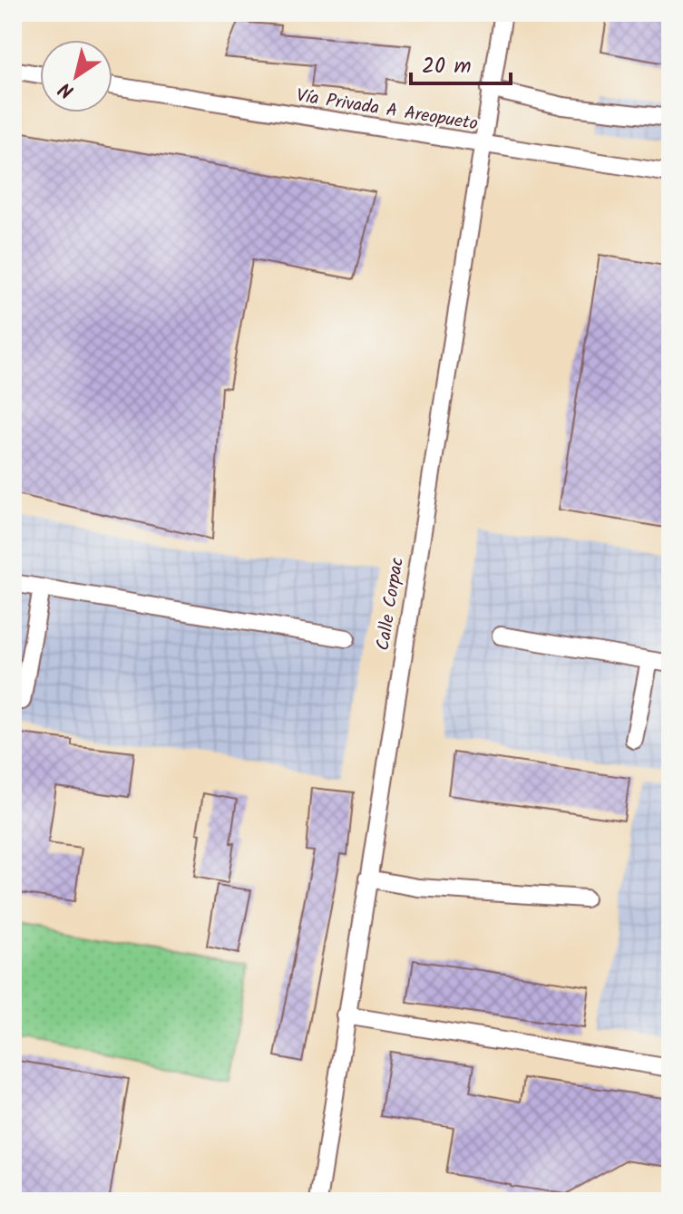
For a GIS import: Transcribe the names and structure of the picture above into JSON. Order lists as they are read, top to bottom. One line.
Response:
{"streets":{"lane":["Vía Privada A Areopueto","Calle Corpac"]},"crossings":[["Vía Privada A Areopueto","Calle Corpac"]],"scale_bar":"20 m","north":"bottom left"}
